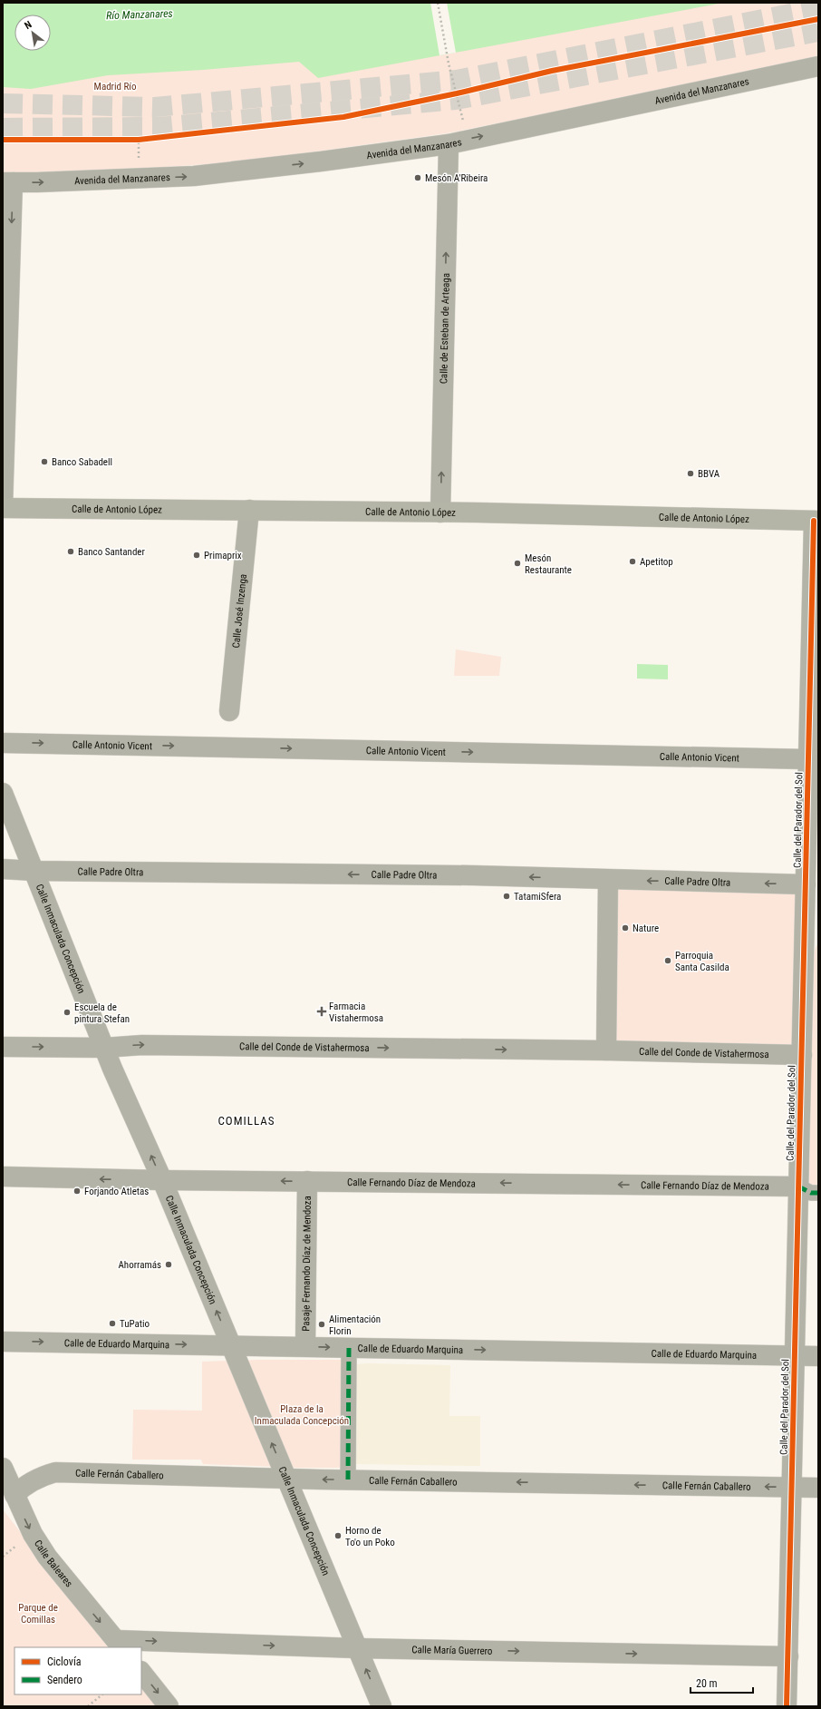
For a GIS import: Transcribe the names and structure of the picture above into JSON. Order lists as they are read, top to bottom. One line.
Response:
{"streets":{"main road":["Calle de Antonio López"],"street":["Avenida del Manzanares","Calle de Esteban de Arteaga","Calle José Inzenga","Calle Antonio Vicent","Calle del Parador del Sol","Calle Padre Oltra","Calle Inmaculada Concepción","Calle del Conde de Vistahermosa","Calle Fernando Díaz de Mendoza","Pasaje Fernando Díaz de Mendoza","Calle de Eduardo Marquina","Calle Fernán Caballero","Calle Baleares","Calle María Guerrero"]},"crossings":[["Avenida del Manzanares","Calle de Esteban de Arteaga"],["Calle de Esteban de Arteaga","Calle de Antonio López"],["Calle de Antonio López","Calle José Inzenga"],["Calle de Antonio López","Calle del Parador del Sol"],["Calle Antonio Vicent","Calle del Parador del Sol"],["Calle del Parador del Sol","Calle Padre Oltra"],["Calle del Parador del Sol","Calle del Conde de Vistahermosa"],["Calle del Parador del Sol","Calle Fernando Díaz de Mendoza"],["Calle del Parador del Sol","Calle de Eduardo Marquina"],["Calle del Parador del Sol","Calle Fernán Caballero"],["Calle del Parador del Sol","Calle María Guerrero"],["Calle Padre Oltra","Calle Inmaculada Concepción"],["Calle Inmaculada Concepción","Calle del Conde de Vistahermosa"],["Calle Inmaculada Concepción","Calle Fernando Díaz de Mendoza"],["Calle Inmaculada Concepción","Calle de Eduardo Marquina"],["Calle Inmaculada Concepción","Calle Fernán Caballero"],["Calle Inmaculada Concepción","Calle María Guerrero"],["Calle Fernando Díaz de Mendoza","Pasaje Fernando Díaz de Mendoza"],["Pasaje Fernando Díaz de Mendoza","Calle de Eduardo Marquina"],["Calle Fernán Caballero","Calle Baleares"],["Calle Baleares","Calle María Guerrero"]],"one_way":["Avenida del Manzanares","Calle de Esteban de Arteaga","Calle Antonio Vicent","Calle Padre Oltra","Calle Inmaculada Concepción","Calle del Conde de Vistahermosa","Calle Fernando Díaz de Mendoza","Calle de Eduardo Marquina","Calle Fernán Caballero","Calle Baleares","Calle María Guerrero"],"districts":["COMILLAS"],"water":["Río Manzanares"],"parks":["Madrid Río","Plaza de la Inmaculada Concepción","Parque de Comillas"],"places":{"other":["Mesón A'Ribeira","Banco Sabadell","BBVA","Banco Santander","Primaprix","Apetitop","Mesón Restaurante","TatamiSfera","Nature","Parroquia Santa Casilda","Escuela de pintura Stefan","Forjando Atletas","Ahorramás","TuPatio","Alimentación Florin","Horno de To'o un Poko"],"health":["Farmacia Vistahermosa"]},"legend":["Ciclovía","Sendero"],"scale_bar":"20 m","north":"top left"}
